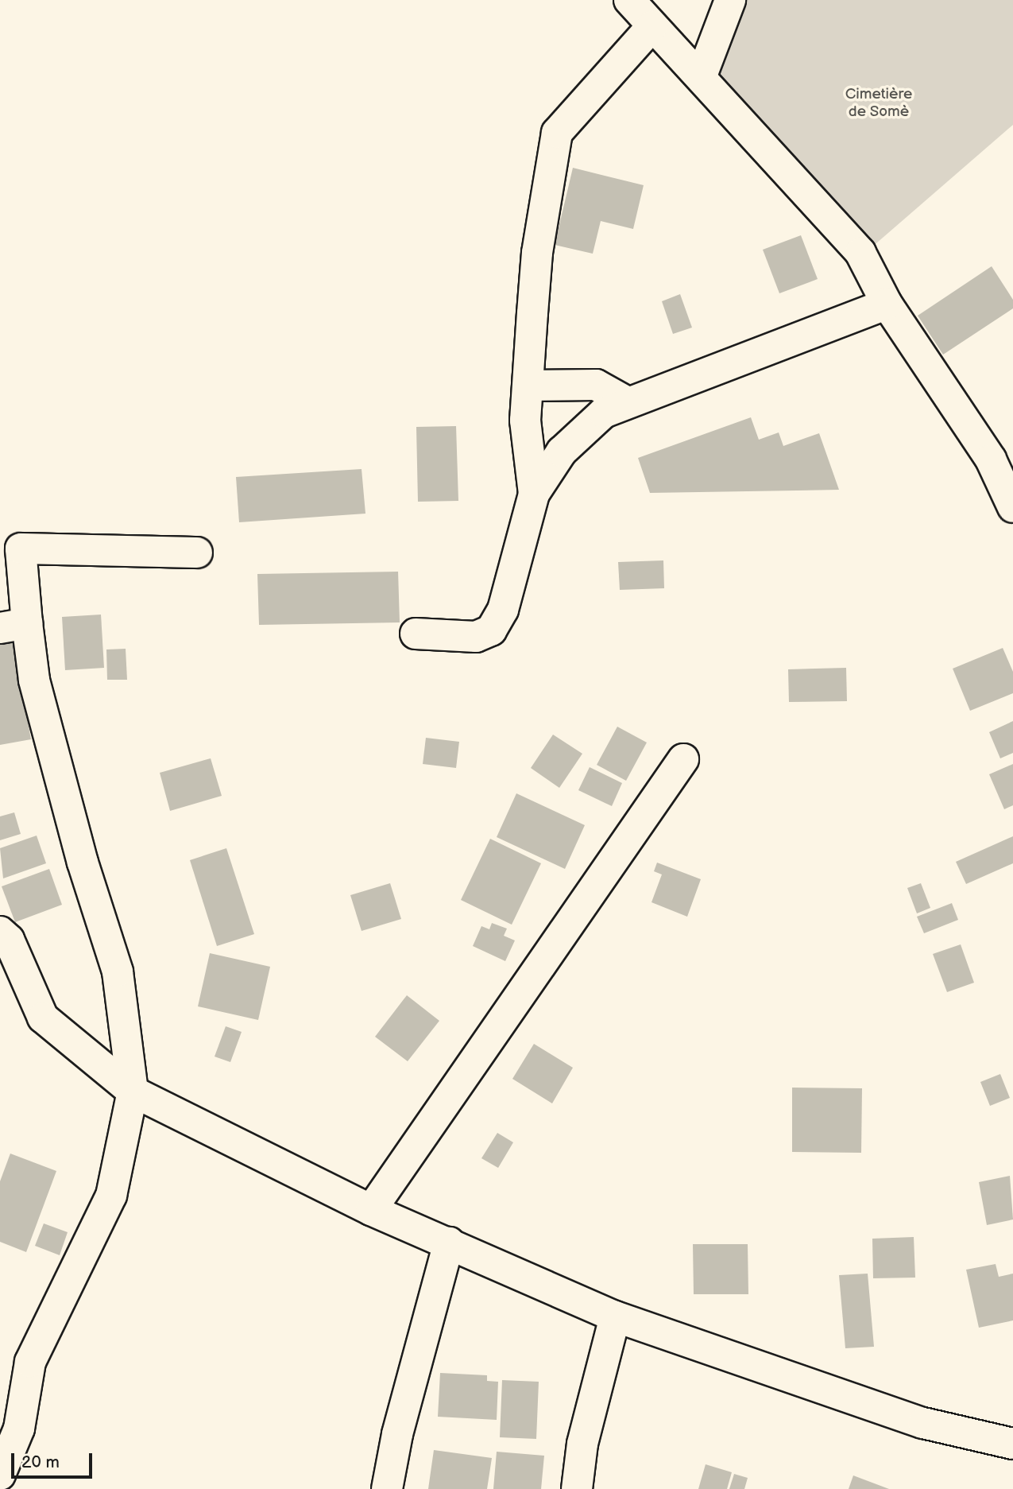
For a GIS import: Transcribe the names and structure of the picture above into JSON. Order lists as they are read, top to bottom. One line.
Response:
{"parks":["Cimetière de Somè"],"scale_bar":"20 m"}
